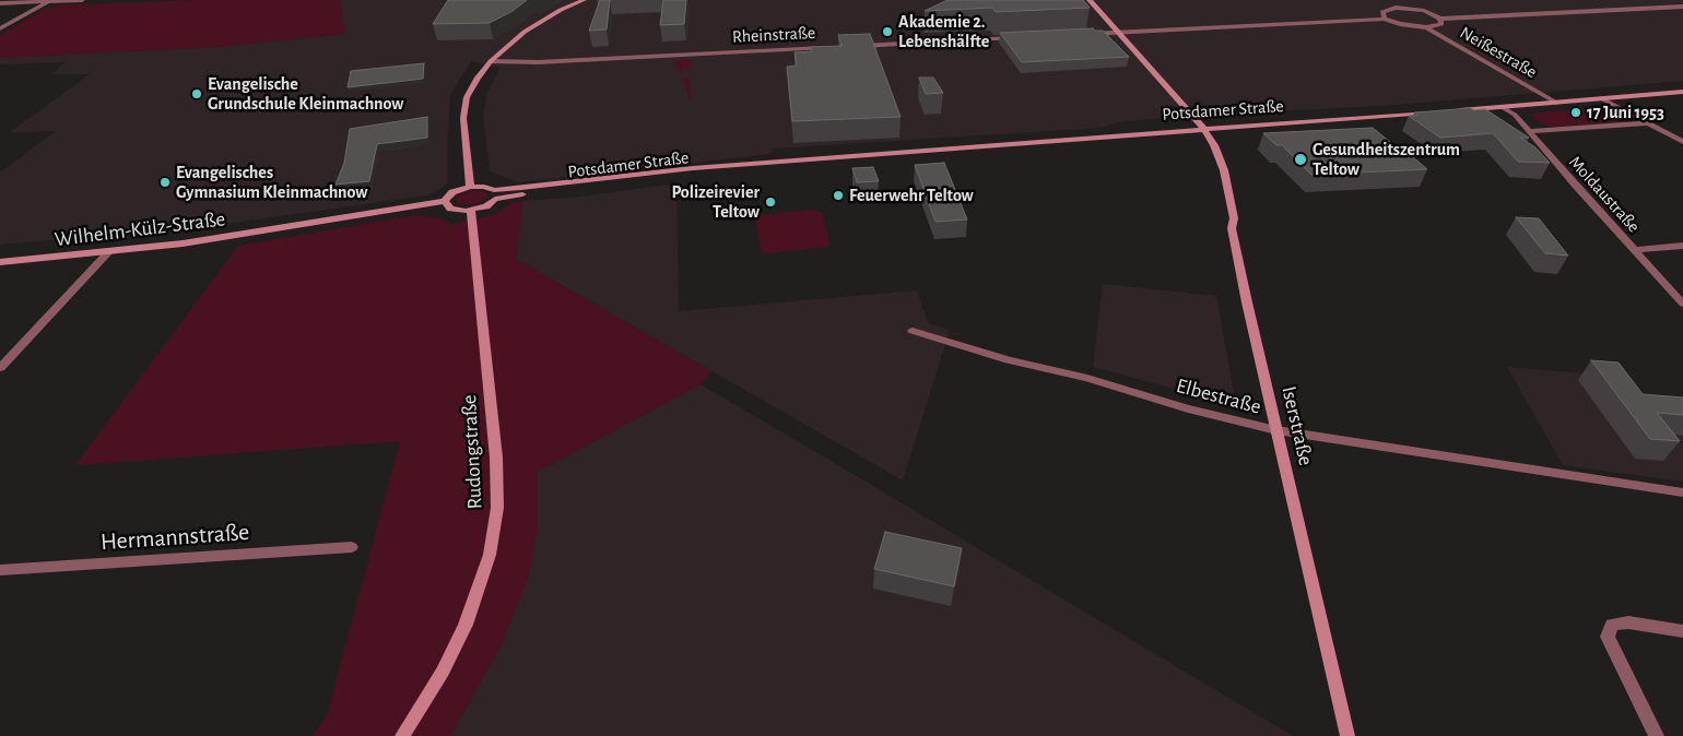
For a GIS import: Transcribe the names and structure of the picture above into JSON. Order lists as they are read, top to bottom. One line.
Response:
{"streets":{"street":["Rheinstraße","Neißestraße","Potsdamer Straße","Moldaustraße","Wilhelm-Külz-Straße","Elbestraße","Iserstraße","Rudongstraße","Hermannstraße"]},"crossings":[["Potsdamer Straße","Iserstraße"],["Potsdamer Straße","Rudongstraße"],["Elbestraße","Iserstraße"]],"places":["Akademie 2. Lebenshälfte","Evangelische Grundschule Kleinmachnow","17 Juni 1953","Gesundheitszentrum Teltow","Evangelisches Gymnasium Kleinmachnow","Feuerwehr Teltow","Polizeirevier Teltow"]}
